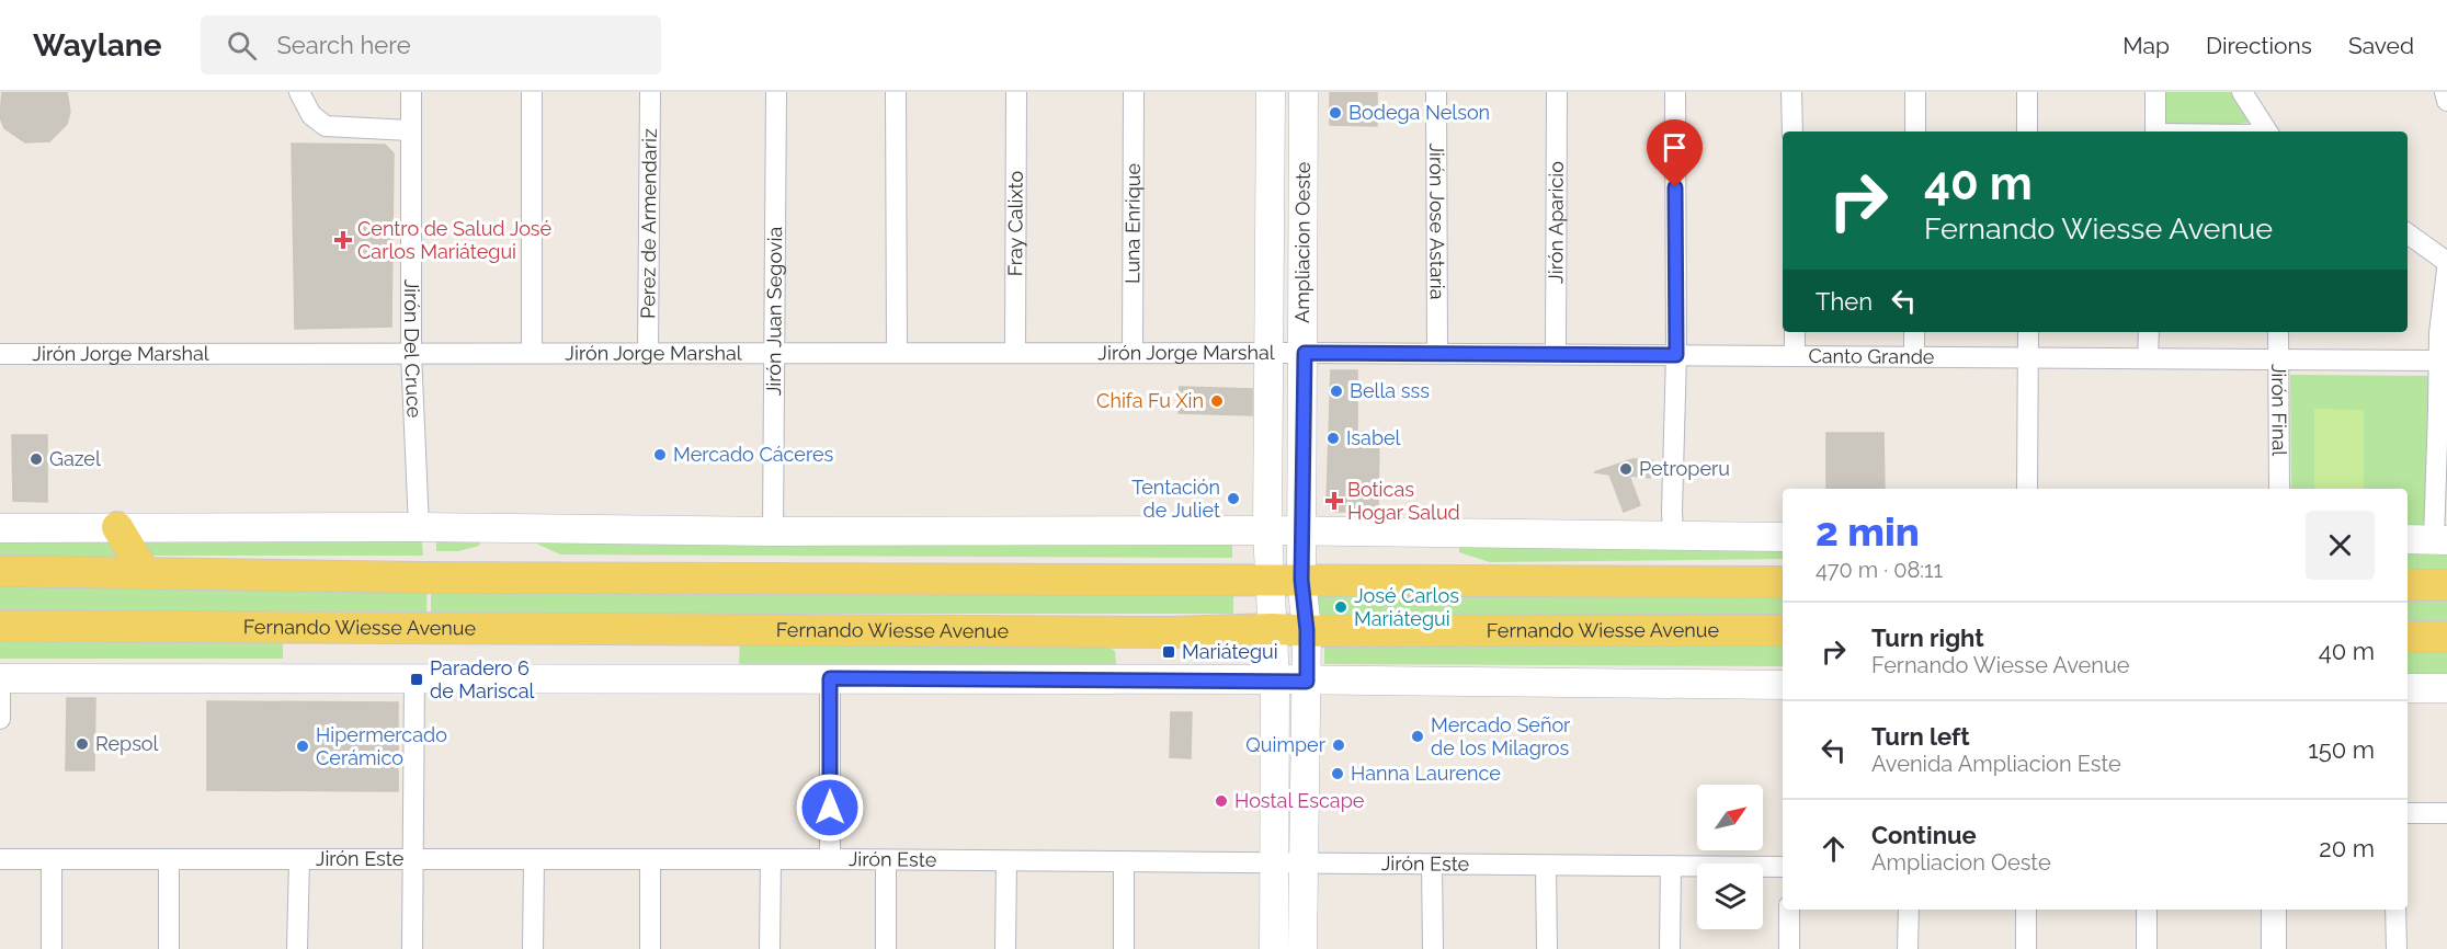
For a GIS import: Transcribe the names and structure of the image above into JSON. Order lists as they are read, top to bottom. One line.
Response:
{"streets":{"main road":["Ampliacion Oeste","Fernando Wiesse Avenue"],"street":["Perez de Armendariz","Fray Calixto","Luna Enrique","Jirón Jose Astaria","Jirón Aparicio","Jirón Juan Segovia","Jirón Del Cruce","Jirón Jorge Marshal","Canto Grande","Jirón Final","Jirón Este"]},"crossings":[["Perez de Armendariz","Jirón Jorge Marshal"],["Fray Calixto","Jirón Jorge Marshal"],["Luna Enrique","Jirón Jorge Marshal"],["Jirón Jose Astaria","Canto Grande"],["Jirón Aparicio","Canto Grande"],["Ampliacion Oeste","Jirón Jorge Marshal"],["Ampliacion Oeste","Canto Grande"],["Ampliacion Oeste","Fernando Wiesse Avenue"],["Ampliacion Oeste","Jirón Este"],["Jirón Juan Segovia","Jirón Jorge Marshal"],["Jirón Del Cruce","Jirón Jorge Marshal"],["Jirón Jorge Marshal","Canto Grande"],["Canto Grande","Jirón Final"]],"places":{"other":["Bodega Nelson","Bella sss","Chifa Fu Xin","Isabel","Mercado Cáceres","Gazel","Petroperu","Tentación de Juliet","José Carlos Mariátegui","Mercado Señor de los Milagros","Repsol","Quimper","Hipermercado Cerámico","Hanna Laurence","Hostal Escape"],"health":["Centro de Salud José Carlos Mariátegui","Boticas Hogar Salud"],"transit":["Mariátegui","Paradero 6 de Mariscal"]},"north":"top right","page":{"header":"Waylane","search":"Search here","nav":["Map","Directions","Saved"],"turn":["40 m","Fernando Wiesse Avenue"],"then":"Then","heading":["2 min","470 m · 08:11"],"list":[{"name":"Turn right","note":"Fernando Wiesse Avenue","value":"40 m"},{"name":"Turn left","note":"Avenida Ampliacion Este","value":"150 m"},{"name":"Continue","note":"Ampliacion Oeste","value":"20 m"}]}}
